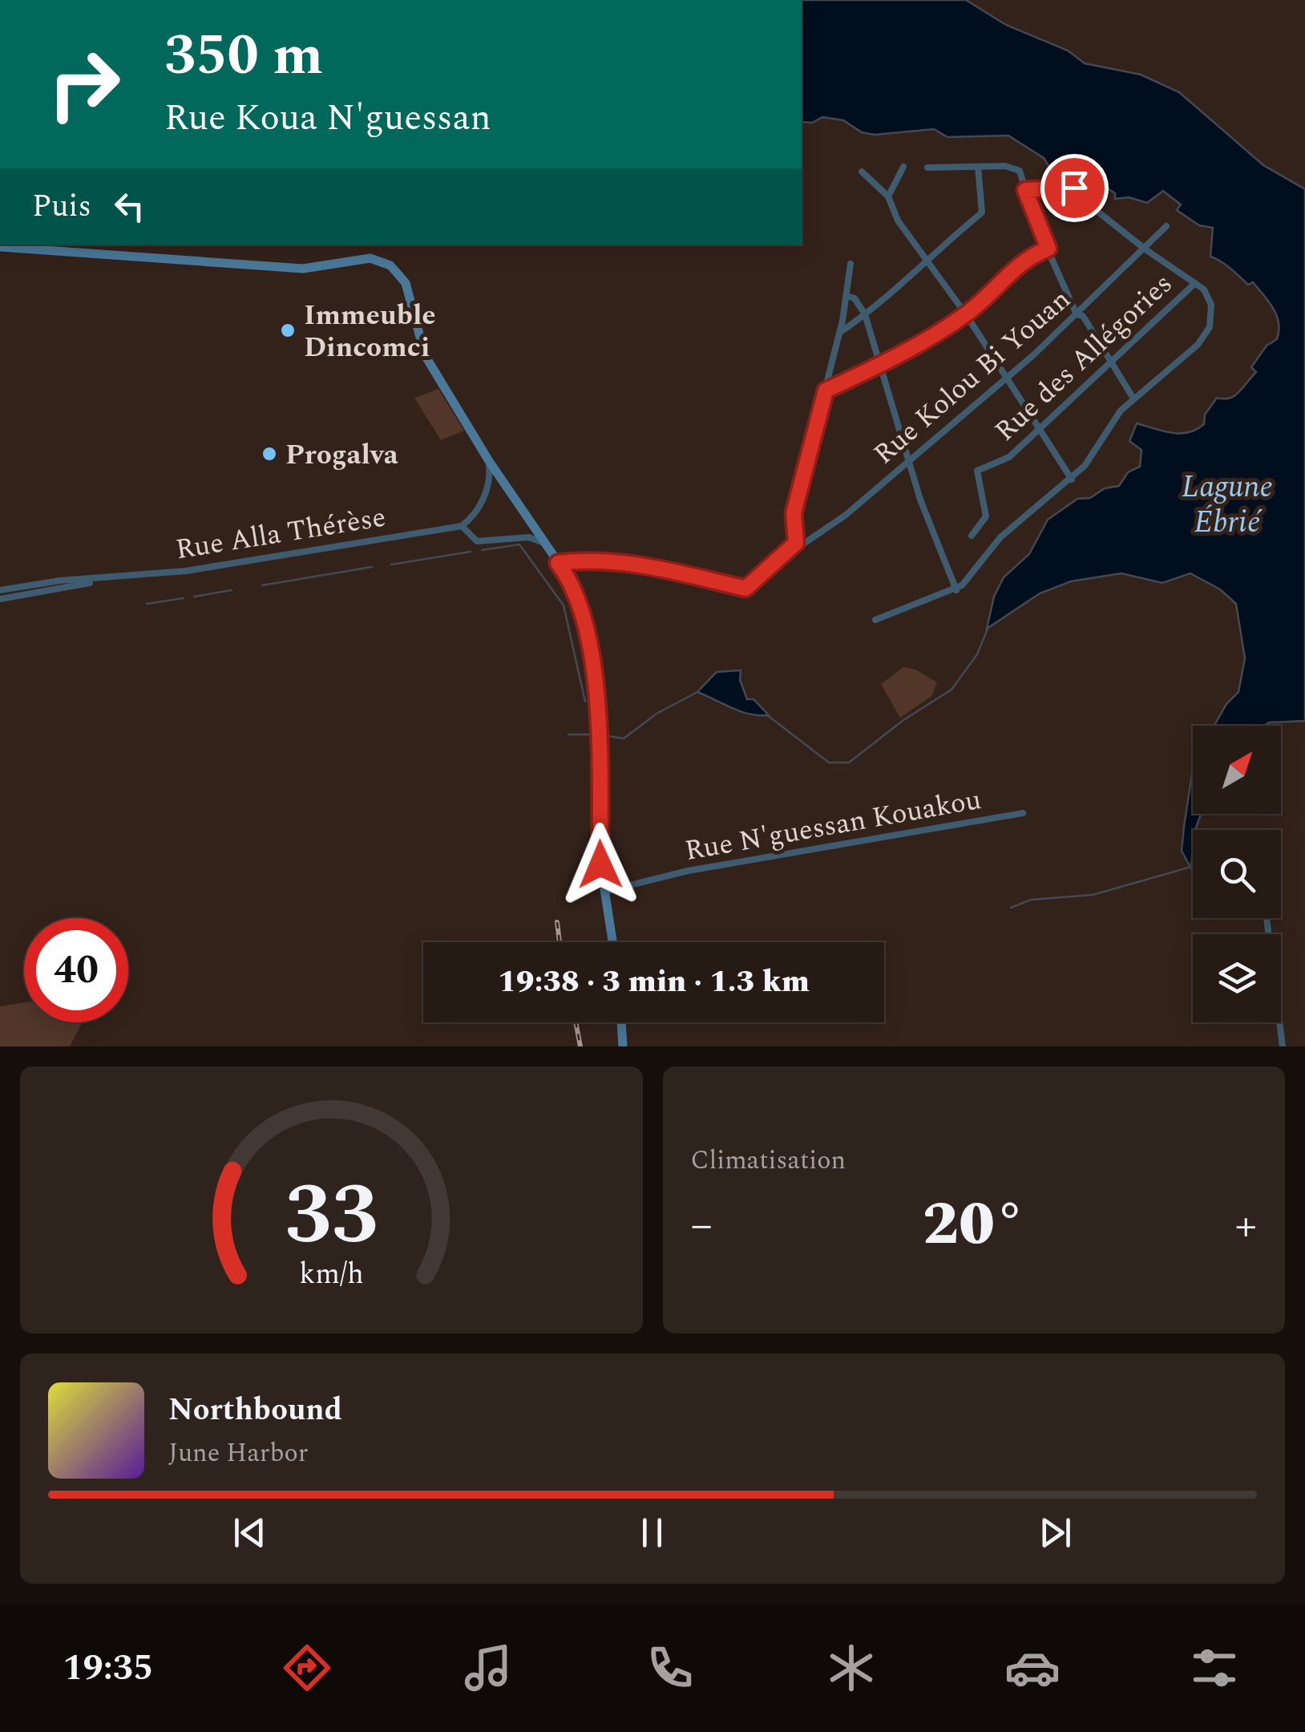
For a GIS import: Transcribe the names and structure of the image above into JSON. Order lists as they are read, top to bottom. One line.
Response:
{"streets":{"street":["Rue des Allégories","Rue Kolou Bi Youan","Rue Alla Thérèse","Rue N'guessan Kouakou"]},"water":["Lagune Ébrié"],"places":["Immeuble Dincomci","Progalva"],"north":"top right","page":{"turn":["350 m","Rue Koua N'guessan"],"then":"Puis","limit":"40","trip":"19:38 · 3 min · 1.3 km","tile":"Climatisation","heat":["−","20°","+"],"song":["Northbound","June Harbor"],"tabs":"19:35","gauge":["33","km/h"]}}
